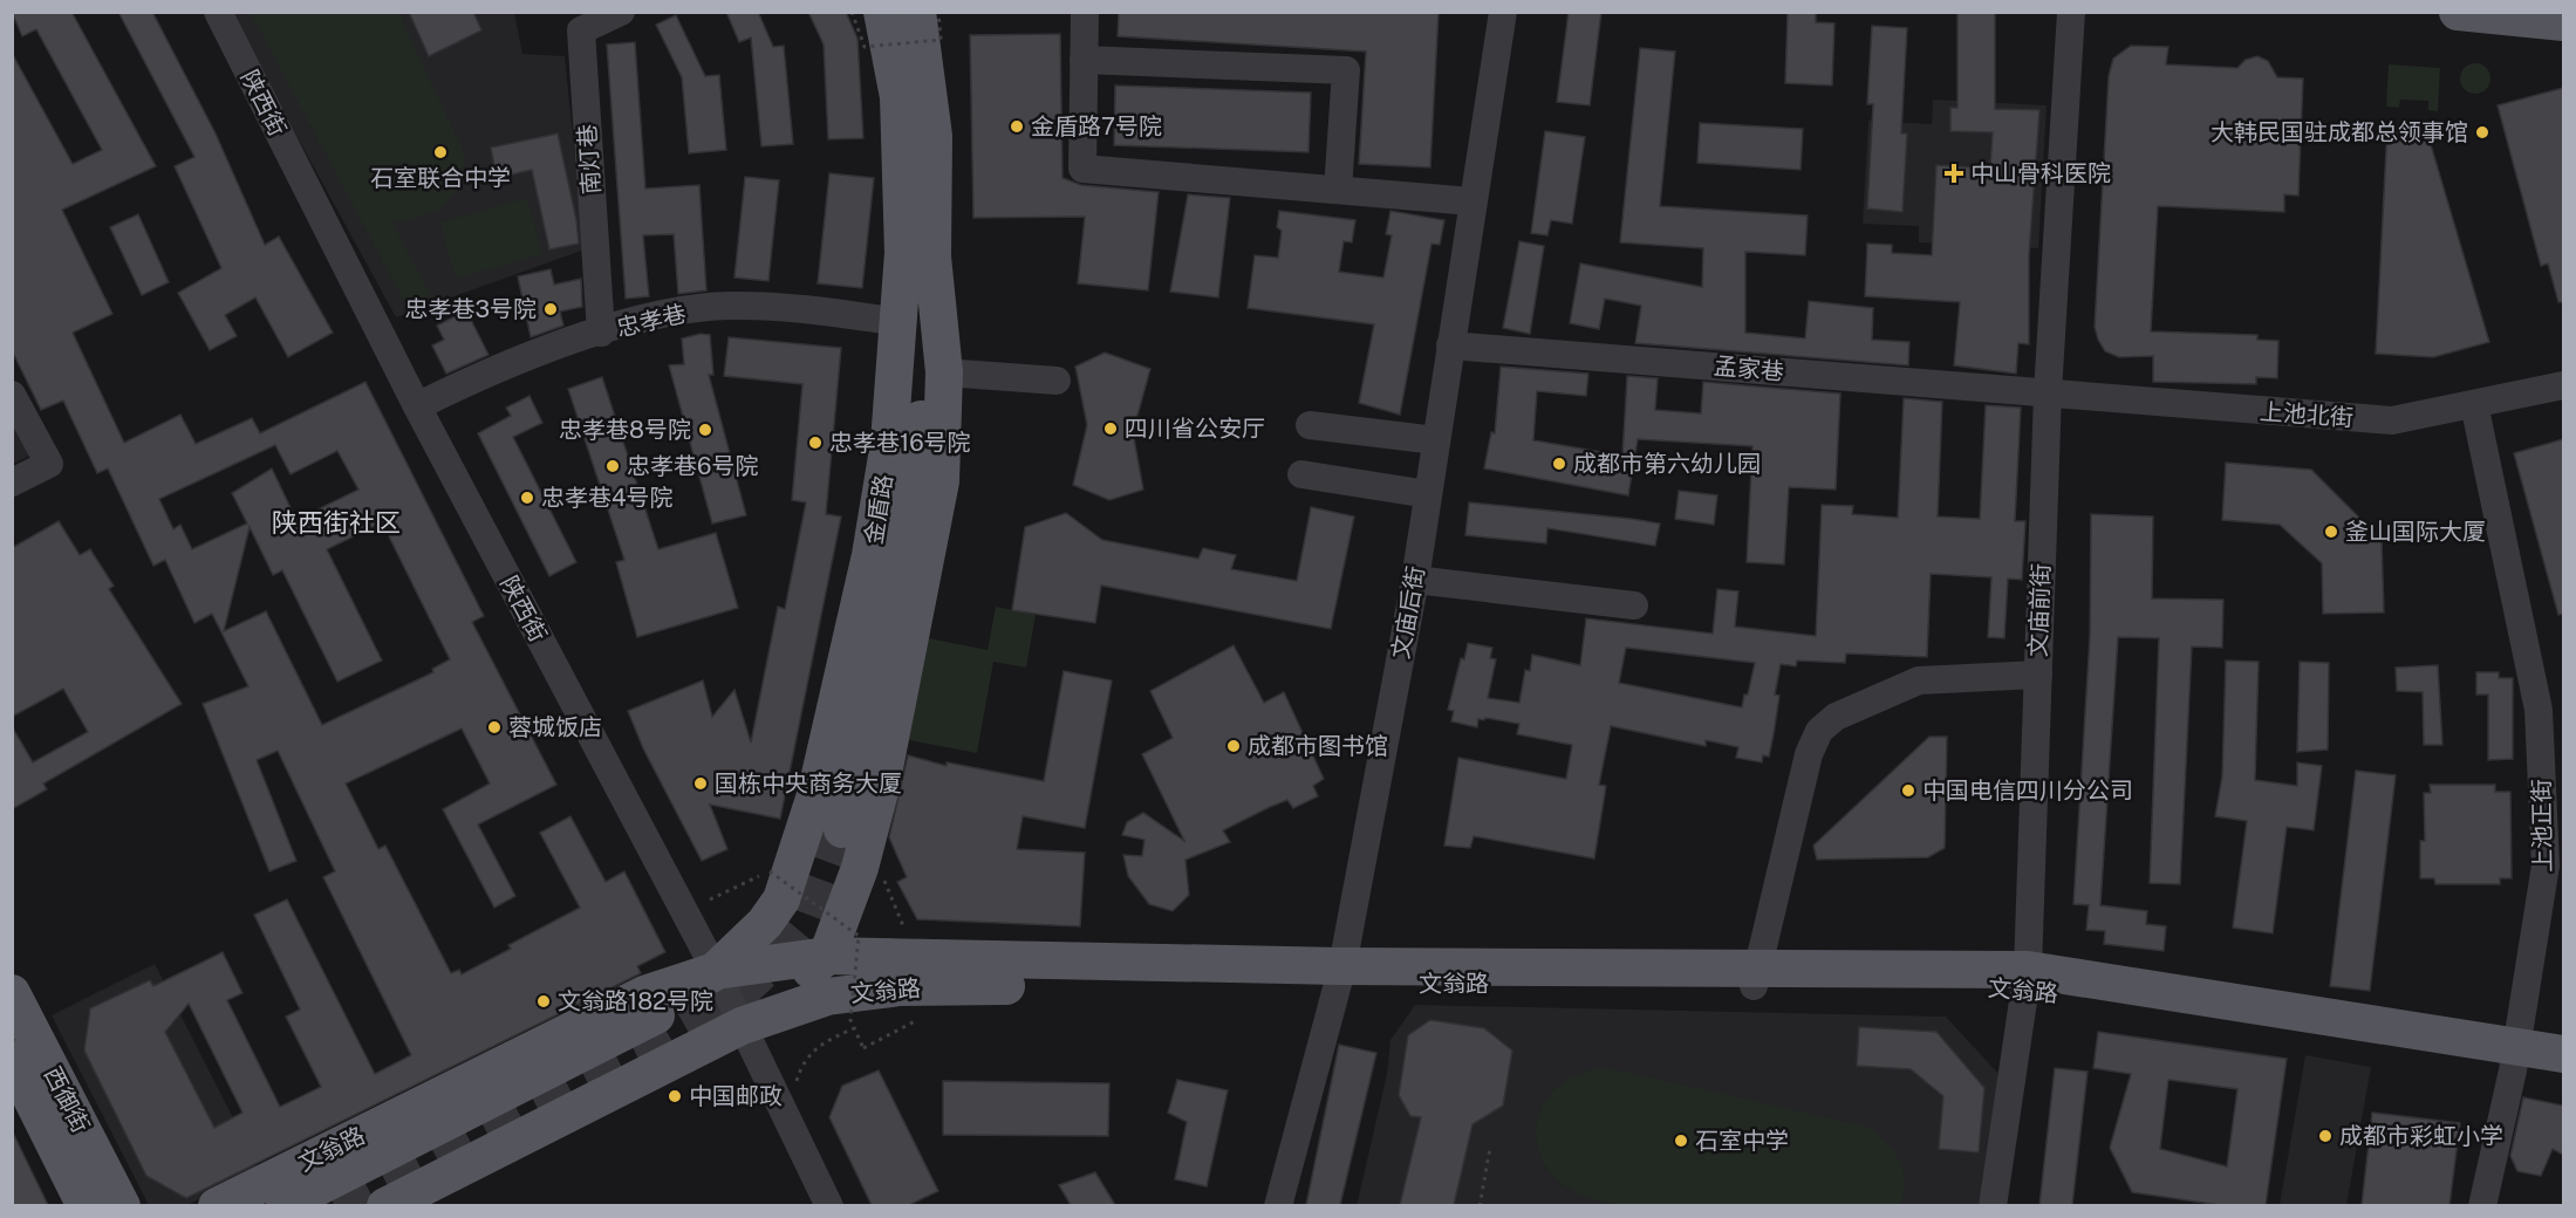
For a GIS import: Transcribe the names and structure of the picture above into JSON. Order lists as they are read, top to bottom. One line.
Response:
{"streets":{"main road":["金盾路","文翁路","西御街"],"street":["陕西街","南灯巷","忠孝巷","孟家巷","上池北街","文庙前街","文庙后街","上池正街"]},"crossings":[["陕西街","忠孝巷"],["陕西街","金盾路"],["陕西街","文翁路"],["南灯巷","忠孝巷"],["忠孝巷","金盾路"],["孟家巷","上池北街"],["孟家巷","文庙前街"],["孟家巷","文庙后街"],["上池北街","文庙前街"],["上池北街","上池正街"],["金盾路","文翁路"],["文庙前街","文翁路"],["文庙后街","文翁路"],["上池正街","文翁路"]],"districts":["陕西街社区"],"places":{"other":["金盾路7号院","大韩民国驻成都总领事馆","石室联合中学","忠孝巷3号院","四川省公安厅","忠孝巷8号院","忠孝巷16号院","成都市第六幼儿园","忠孝巷6号院","忠孝巷4号院","釜山国际大厦","蓉城饭店","成都市图书馆","国栋中央商务大厦","中国电信四川分公司","文翁路182号院","中国邮政","成都市彩虹小学","石室中学"],"health":["中山骨科医院"]}}
